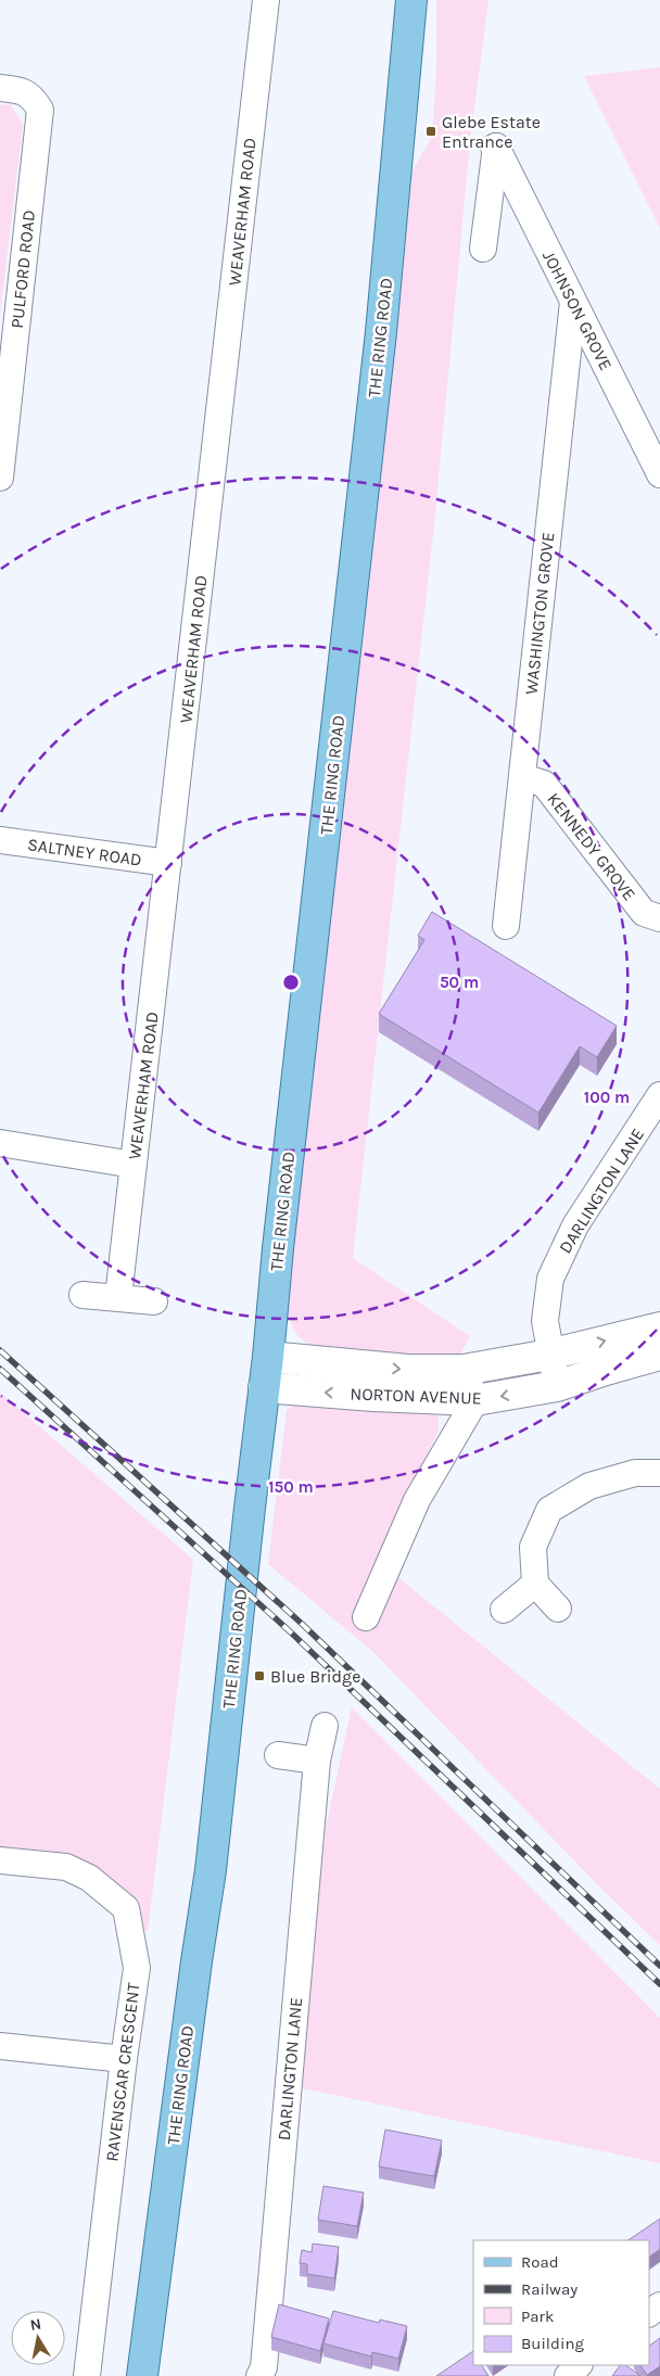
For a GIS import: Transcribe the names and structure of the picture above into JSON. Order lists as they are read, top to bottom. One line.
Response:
{"streets":{"main road":["THE RING ROAD"],"street":["WEAVERHAM ROAD","PULFORD ROAD","JOHNSON GROVE","WASHINGTON GROVE","KENNEDY GROVE","SALTNEY ROAD","DARLINGTON LANE","NORTON AVENUE","RAVENSCAR CRESCENT"]},"crossings":[["WEAVERHAM ROAD","SALTNEY ROAD"],["JOHNSON GROVE","WASHINGTON GROVE"],["THE RING ROAD","NORTON AVENUE"],["WASHINGTON GROVE","KENNEDY GROVE"],["DARLINGTON LANE","NORTON AVENUE"]],"places":{"transit":["Glebe Estate Entrance","Blue Bridge"]},"legend":["Road","Railway","Park","Building"],"north":"top","rings":["50 m","100 m","150 m"]}
